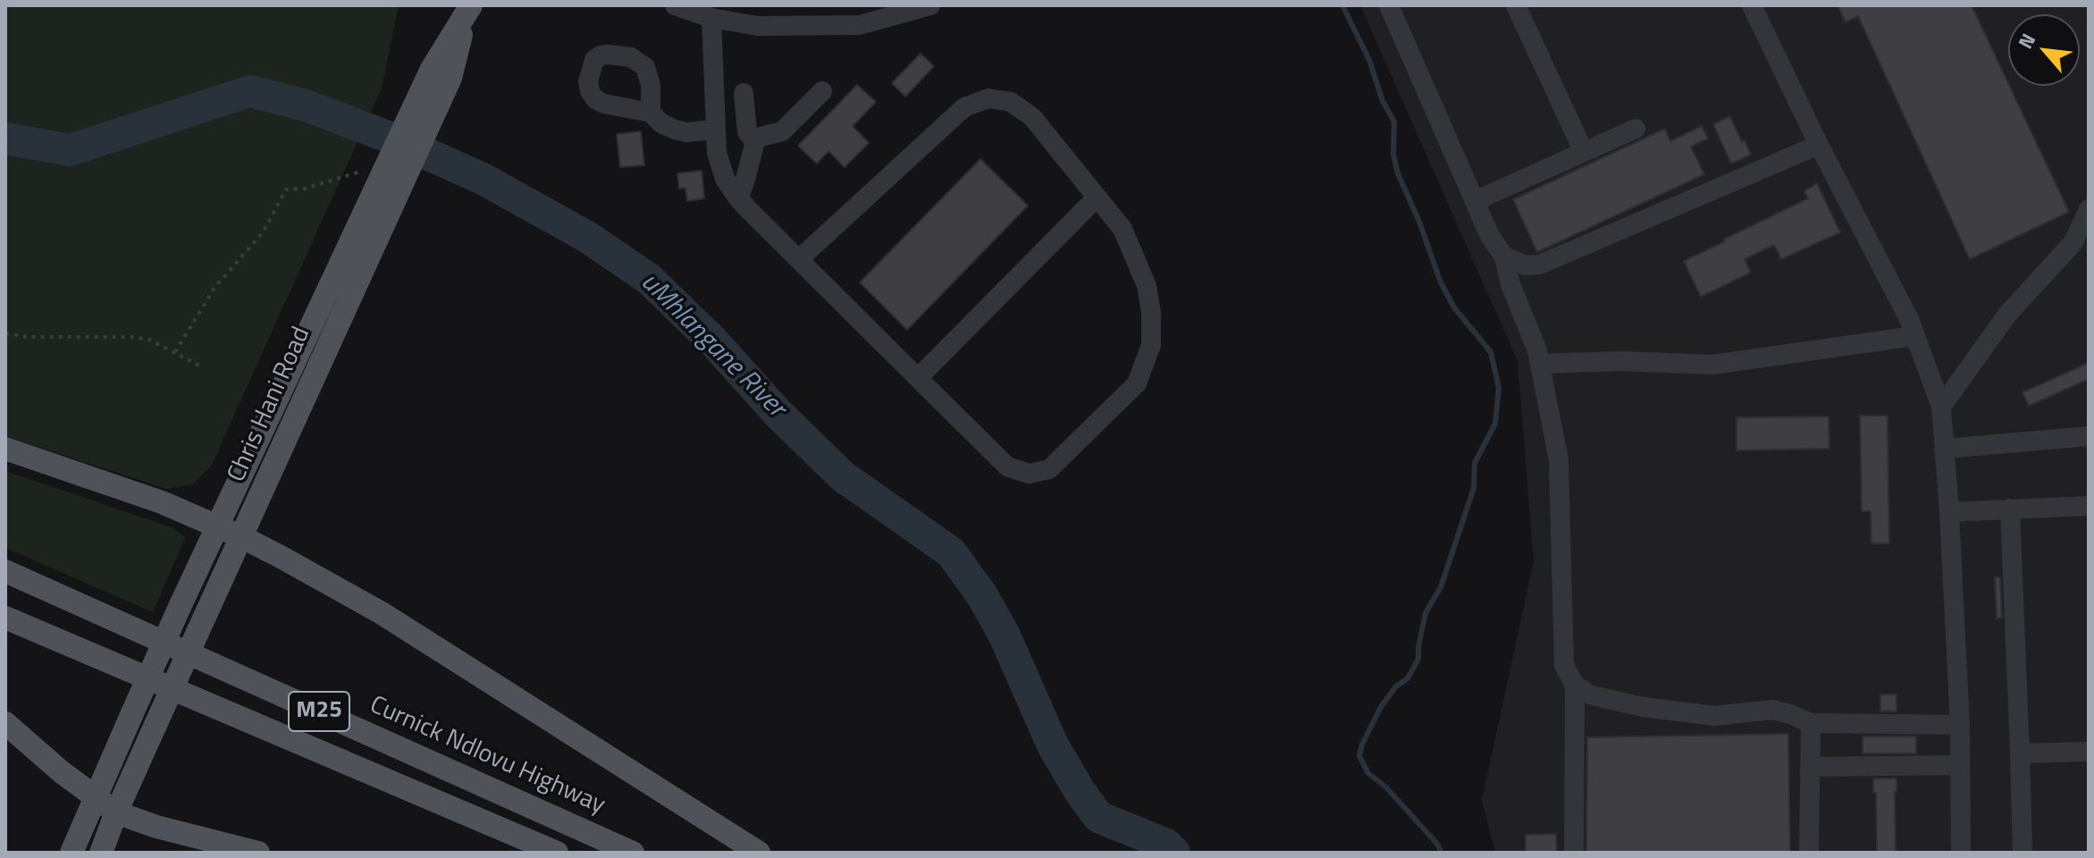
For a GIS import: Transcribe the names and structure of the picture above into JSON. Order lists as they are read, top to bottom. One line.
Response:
{"streets":{"main road":["Chris Hani Road","M25","Curnick Ndlovu Highway"]},"water":["uMhlangane River"],"north":"top left"}
